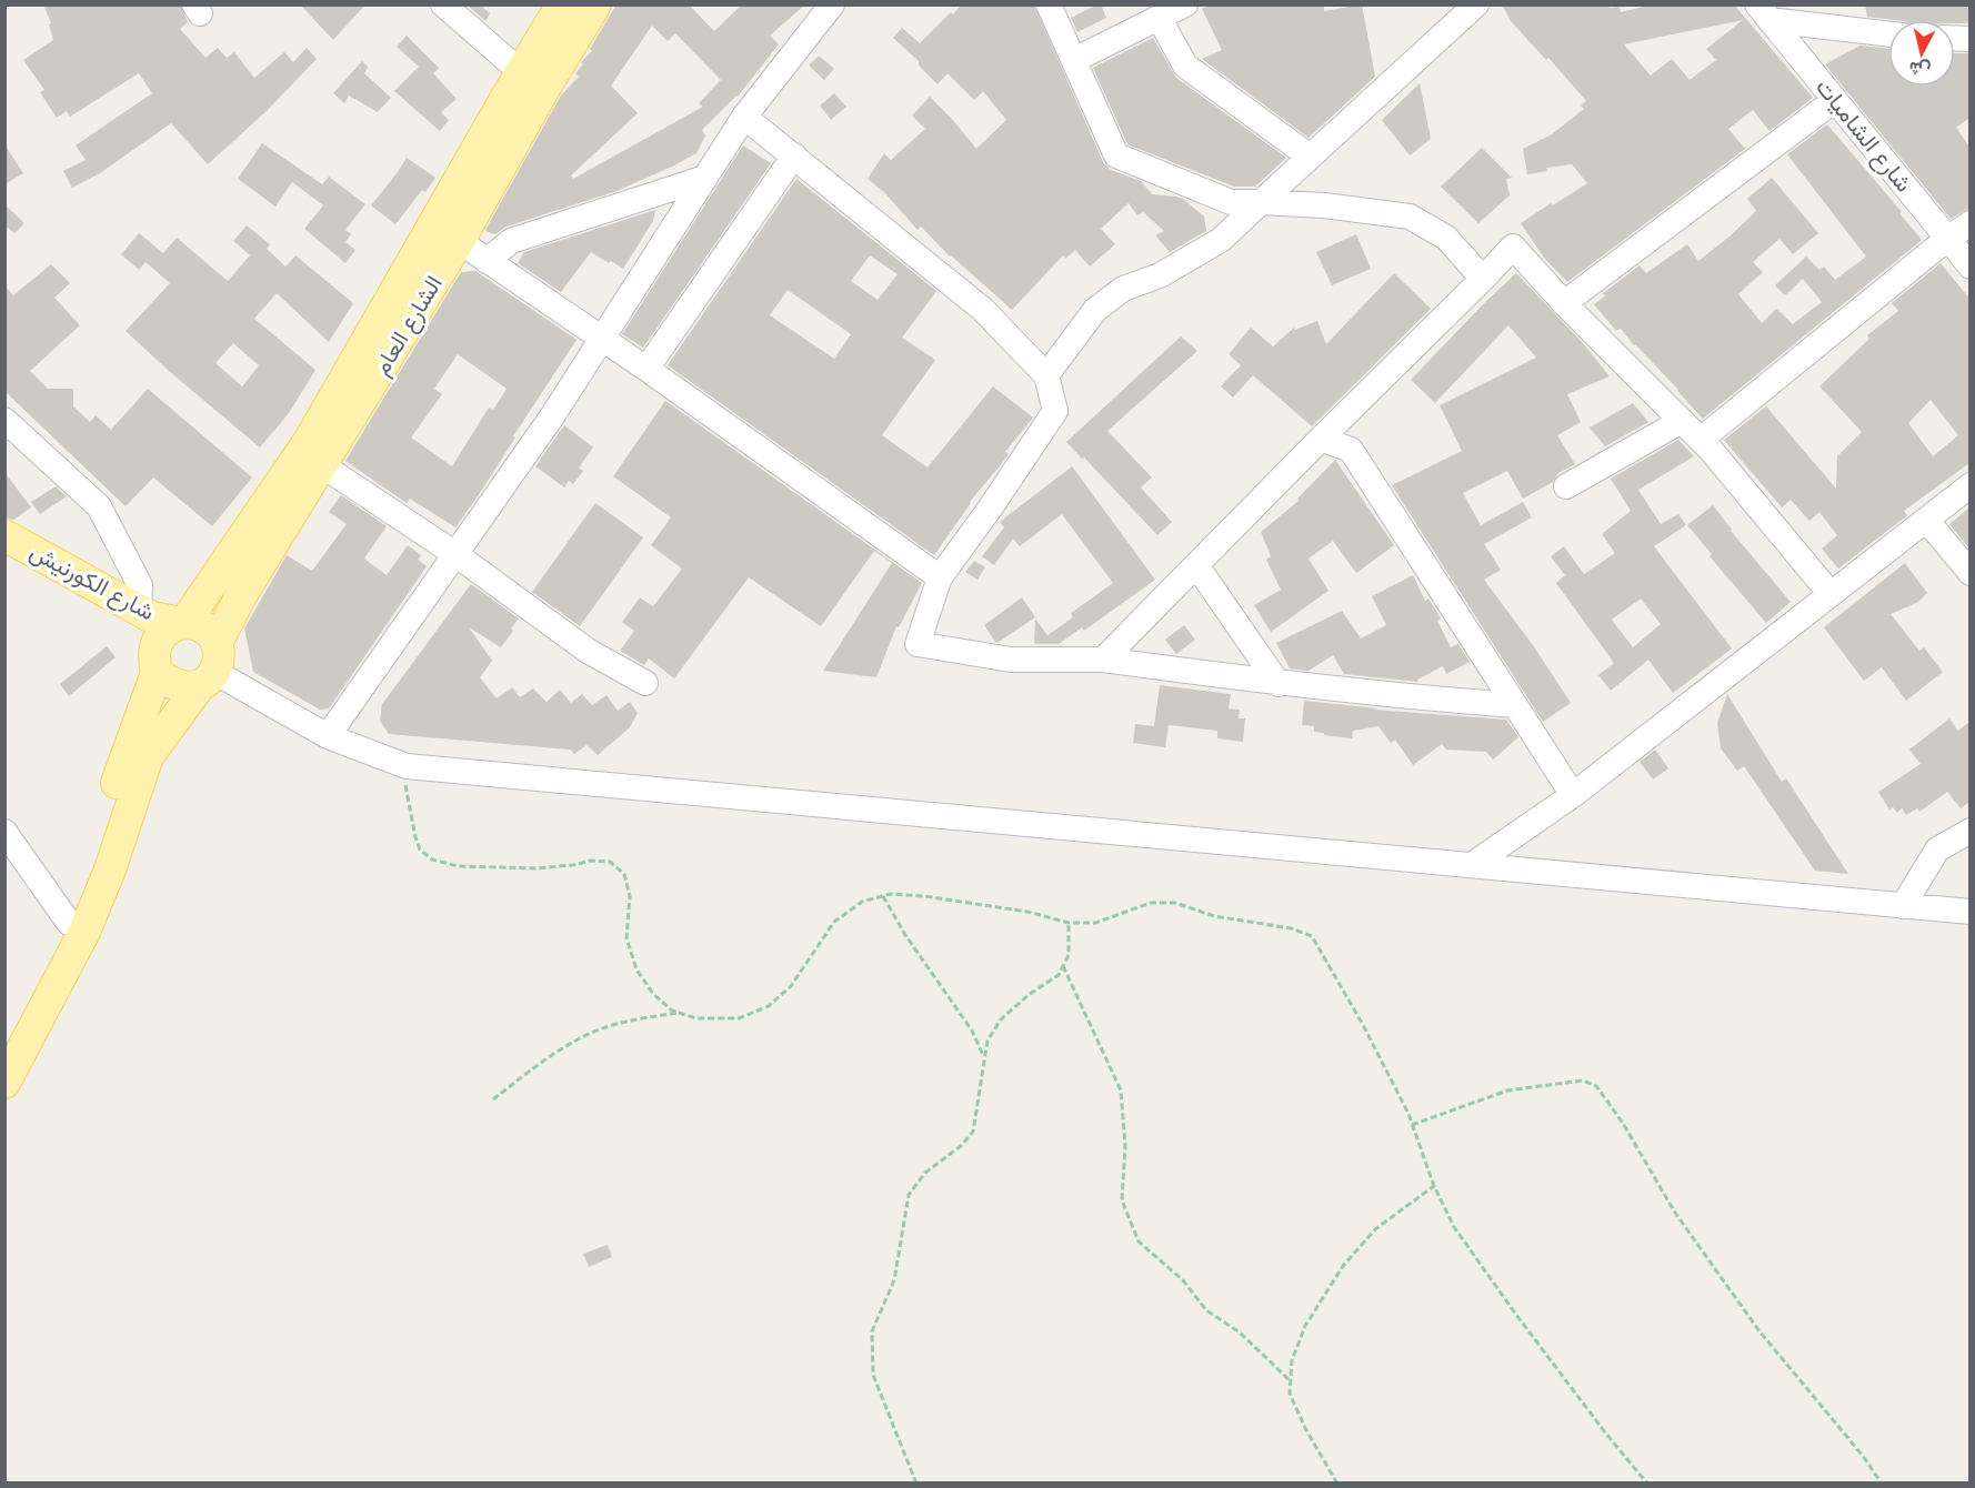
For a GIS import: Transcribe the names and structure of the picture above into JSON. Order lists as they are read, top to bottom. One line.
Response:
{"streets":{"main road":["الشارع العام","شارع الكورنيش"],"street":["شارع الشاميات"]},"crossings":[["الشارع العام","شارع الكورنيش"]],"north":"bottom"}
